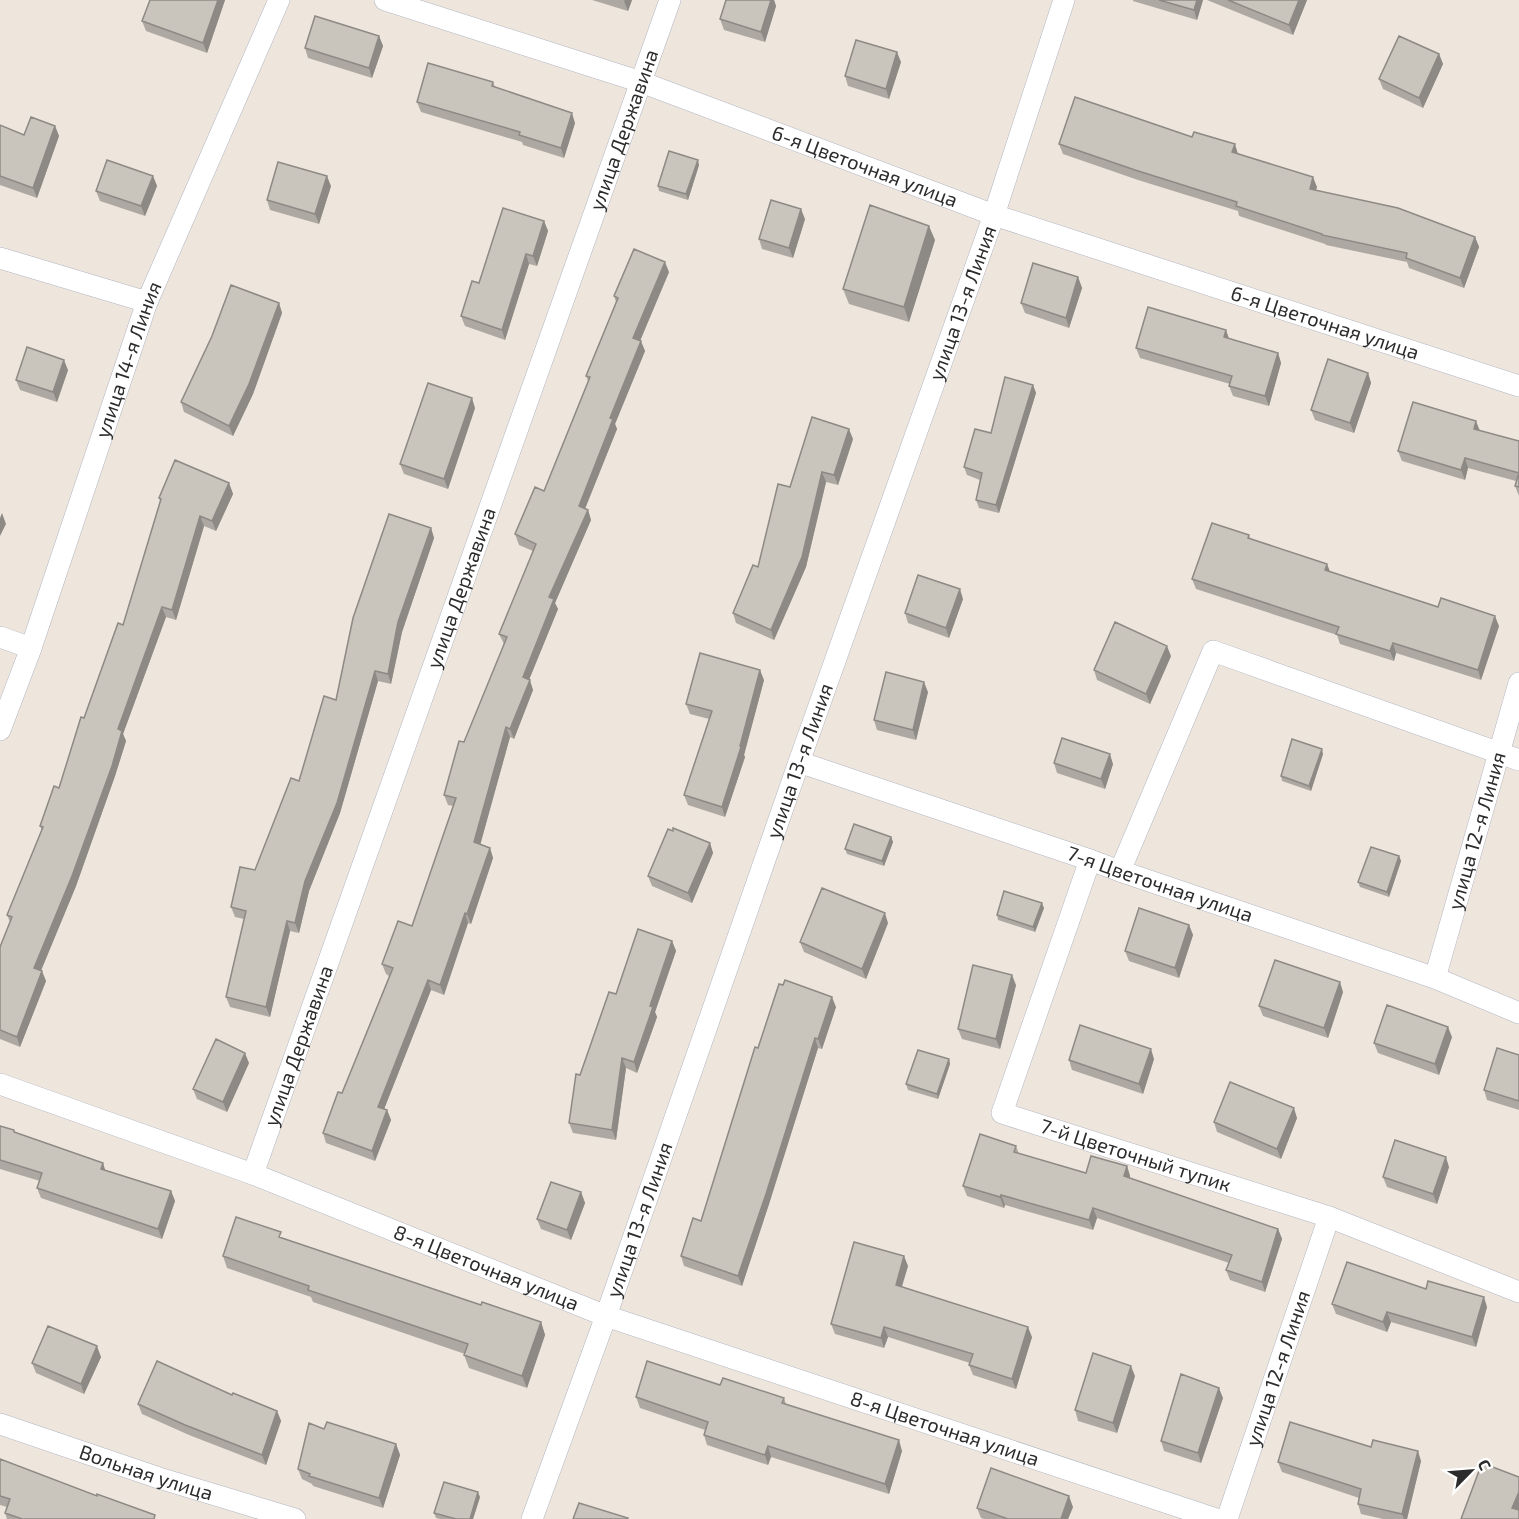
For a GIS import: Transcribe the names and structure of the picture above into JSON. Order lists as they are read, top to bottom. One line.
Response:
{"streets":{"lane":["улица Державина","6-я Цветочная улица","улица 13-я Линия","улица 14-я Линия","улица 12-я Линия","7-я Цветочная улица","7-й Цветочный тупик","8-я Цветочная улица","Вольная улица"]},"crossings":[["улица Державина","6-я Цветочная улица"],["улица Державина","8-я Цветочная улица"],["6-я Цветочная улица","улица 13-я Линия"],["улица 13-я Линия","7-я Цветочная улица"],["улица 13-я Линия","8-я Цветочная улица"],["улица 12-я Линия","7-я Цветочная улица"],["улица 12-я Линия","7-й Цветочный тупик"],["7-я Цветочная улица","7-й Цветочный тупик"]],"north":"top right"}
